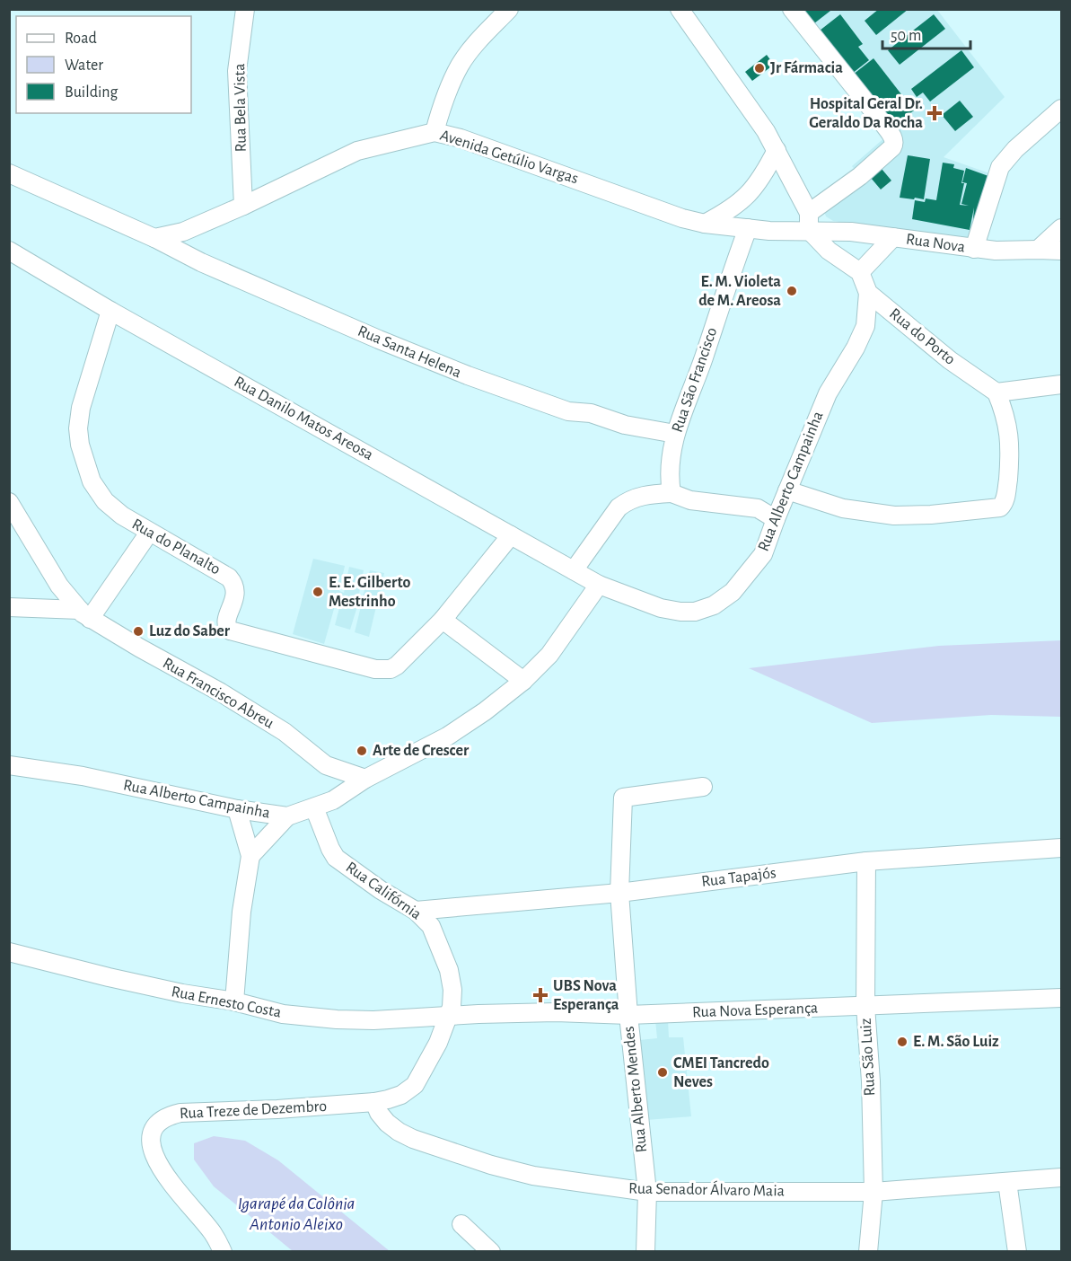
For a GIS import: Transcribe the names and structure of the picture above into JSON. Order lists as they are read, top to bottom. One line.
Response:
{"streets":{"street":["Rua Bela Vista","Avenida Getúlio Vargas","Rua Nova","Rua do Porto","Rua Santa Helena","Rua São Francisco","Rua Danilo Matos Areosa","Rua Alberto Campainha","Rua do Planalto","Rua Francisco Abreu","Rua Tapajós","Rua Califórnia","Rua Ernesto Costa","Rua Nova Esperança","Rua São Luiz","Rua Alberto Mendes","Rua Treze de Dezembro","Rua Senador Álvaro Maia"]},"crossings":[["Rua Bela Vista","Avenida Getúlio Vargas"],["Avenida Getúlio Vargas","Rua Nova"],["Avenida Getúlio Vargas","Rua Santa Helena"],["Avenida Getúlio Vargas","Rua São Francisco"],["Rua do Porto","Rua Alberto Campainha"],["Rua Santa Helena","Rua São Francisco"],["Rua Danilo Matos Areosa","Rua Alberto Campainha"],["Rua Danilo Matos Areosa","Rua do Planalto"],["Rua Alberto Campainha","Rua Francisco Abreu"],["Rua Alberto Campainha","Rua Califórnia"],["Rua Tapajós","Rua Califórnia"],["Rua Tapajós","Rua São Luiz"],["Rua Tapajós","Rua Alberto Mendes"],["Rua Califórnia","Rua Ernesto Costa"],["Rua Califórnia","Rua Nova Esperança"],["Rua Califórnia","Rua Treze de Dezembro"],["Rua Califórnia","Rua Senador Álvaro Maia"],["Rua Ernesto Costa","Rua Nova Esperança"],["Rua Nova Esperança","Rua São Luiz"],["Rua Nova Esperança","Rua Alberto Mendes"],["Rua São Luiz","Rua Senador Álvaro Maia"],["Rua Alberto Mendes","Rua Senador Álvaro Maia"],["Rua Treze de Dezembro","Rua Senador Álvaro Maia"]],"water":["Igarapé da Colônia Antonio Aleixo"],"places":{"other":["Jr Fármacia","E. M. Violeta de M. Areosa","E. E. Gilberto Mestrinho","Luz do Saber","Arte de Crescer","E. M. São Luiz","CMEI Tancredo Neves"],"health":["Hospital Geral Dr. Geraldo Da Rocha","UBS Nova Esperança"]},"legend":["Road","Water","Building"],"scale_bar":"50 m"}
